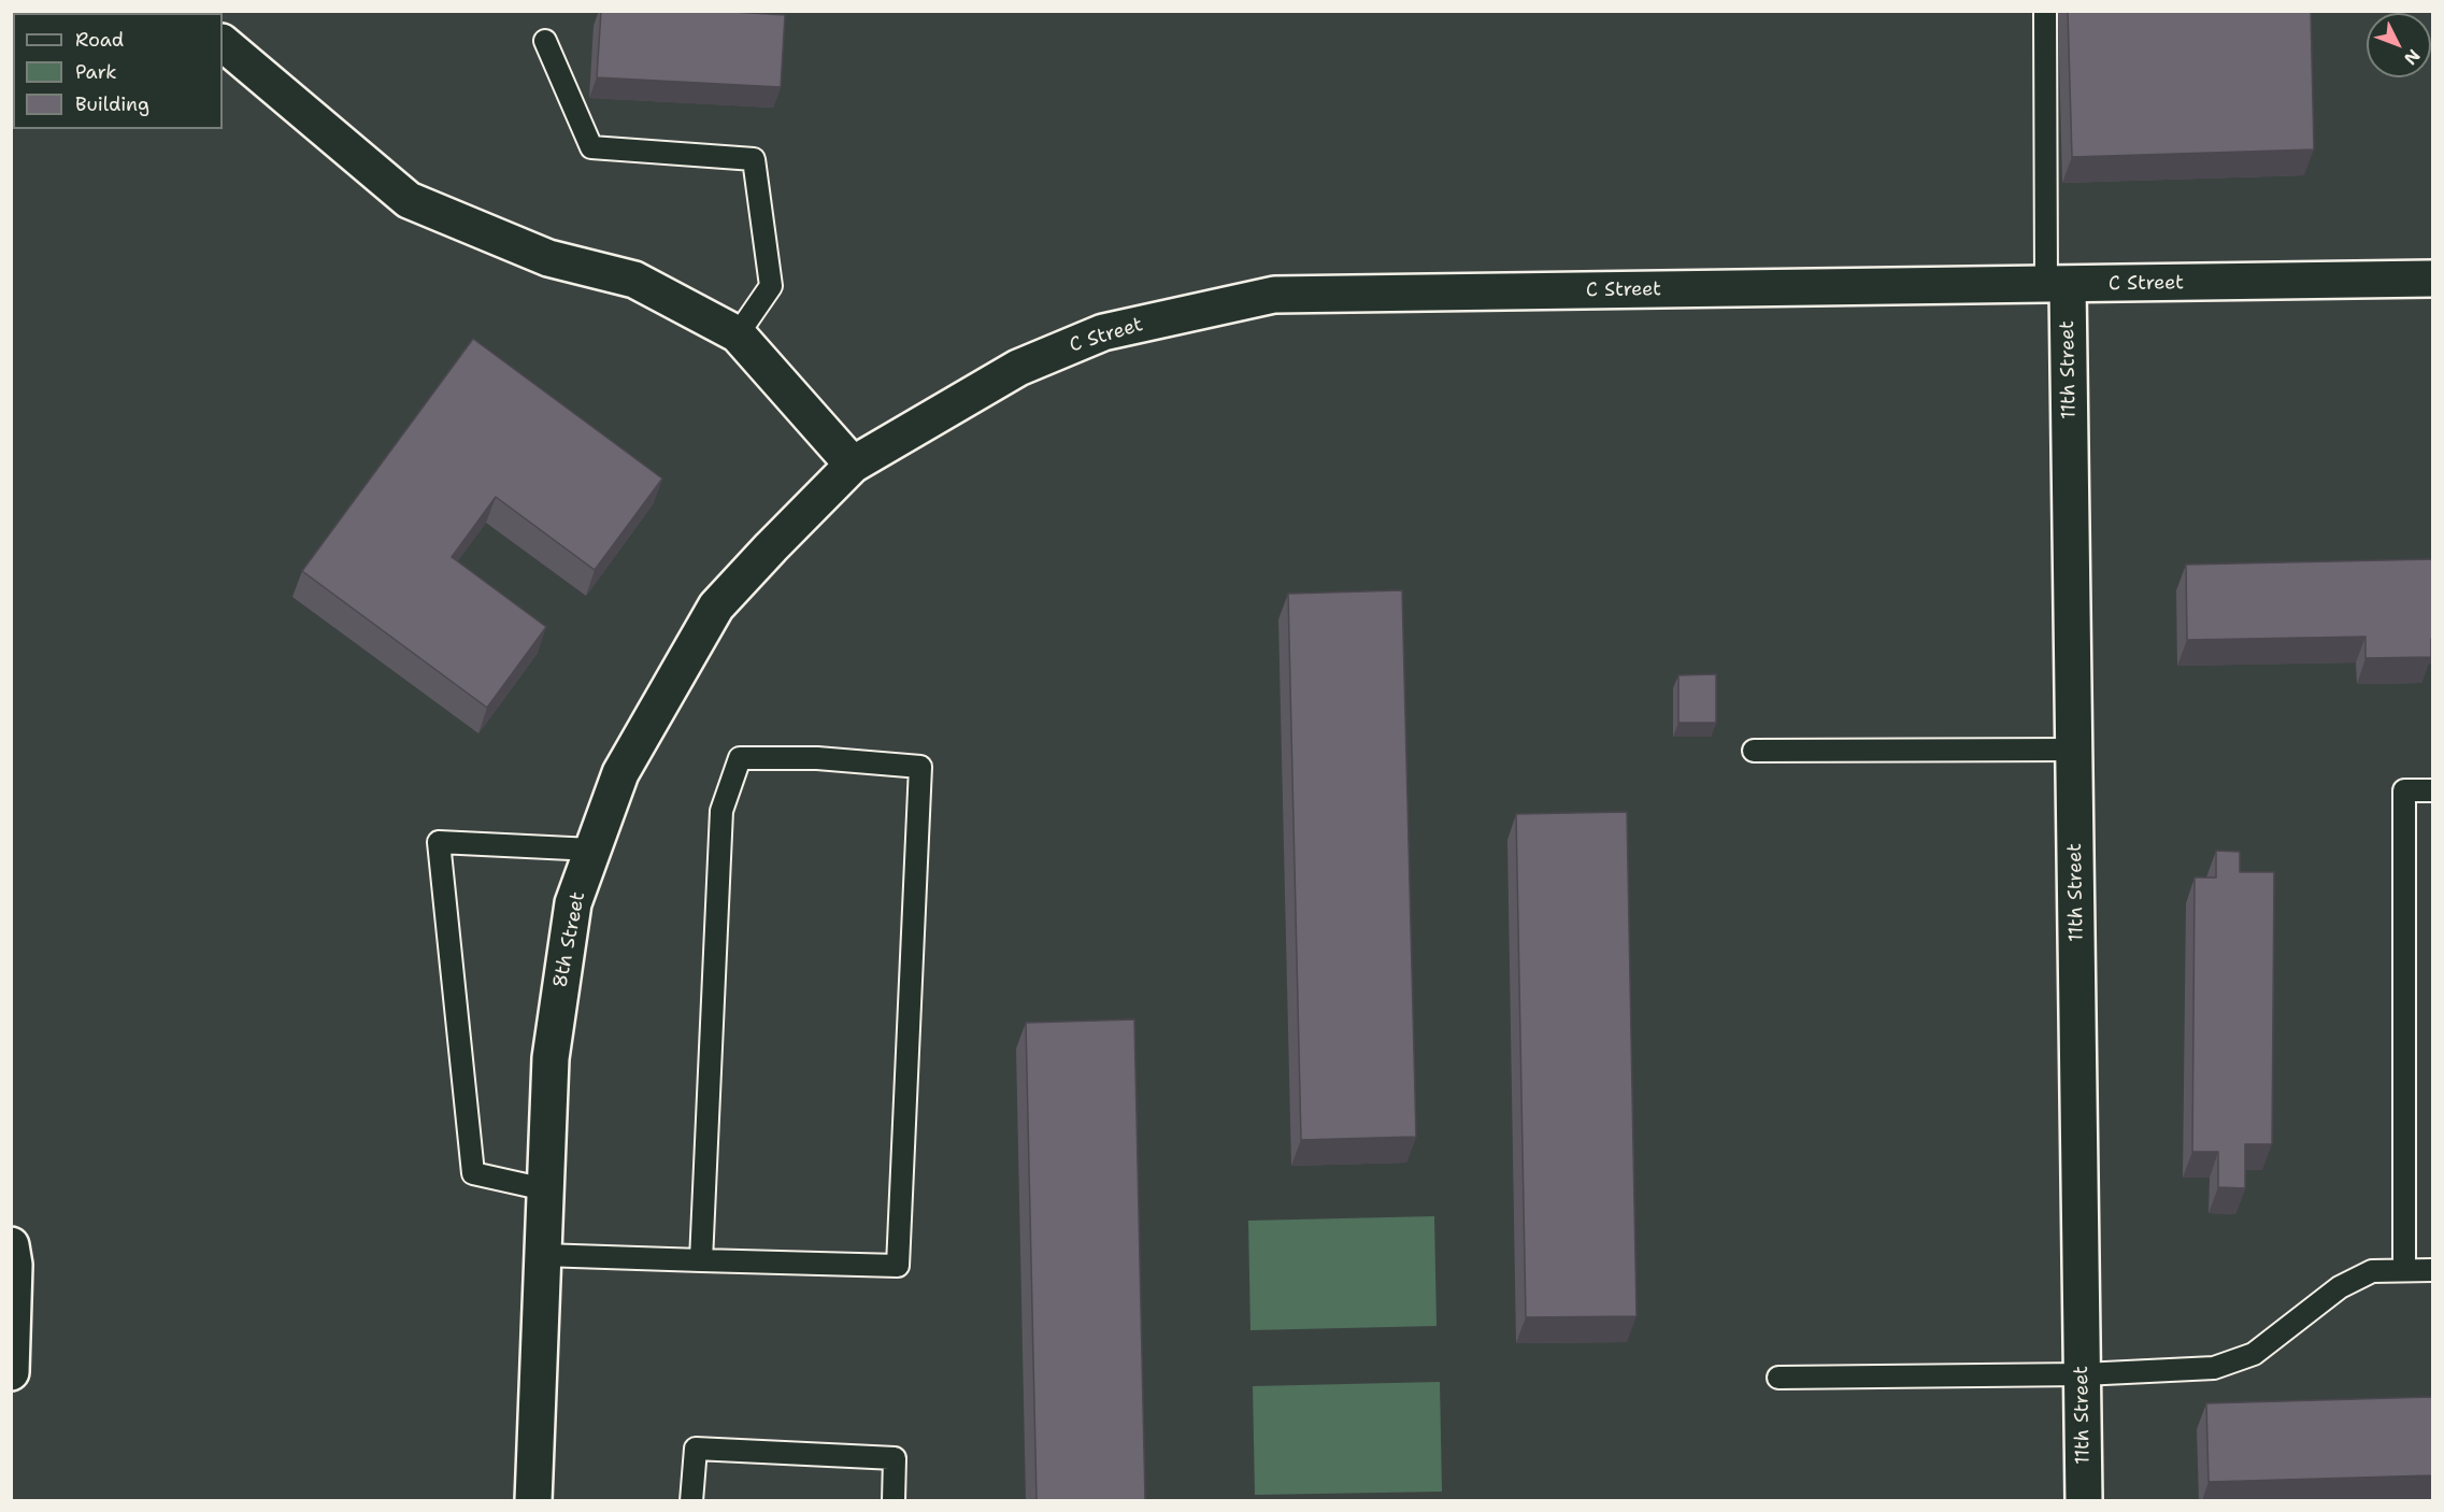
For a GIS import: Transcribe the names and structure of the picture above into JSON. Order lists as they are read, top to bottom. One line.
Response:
{"streets":{"street":["C Street","11th Street","8th Street"]},"crossings":[["C Street","11th Street"],["C Street","8th Street"]],"legend":["Road","Park","Building"],"north":"bottom right"}
